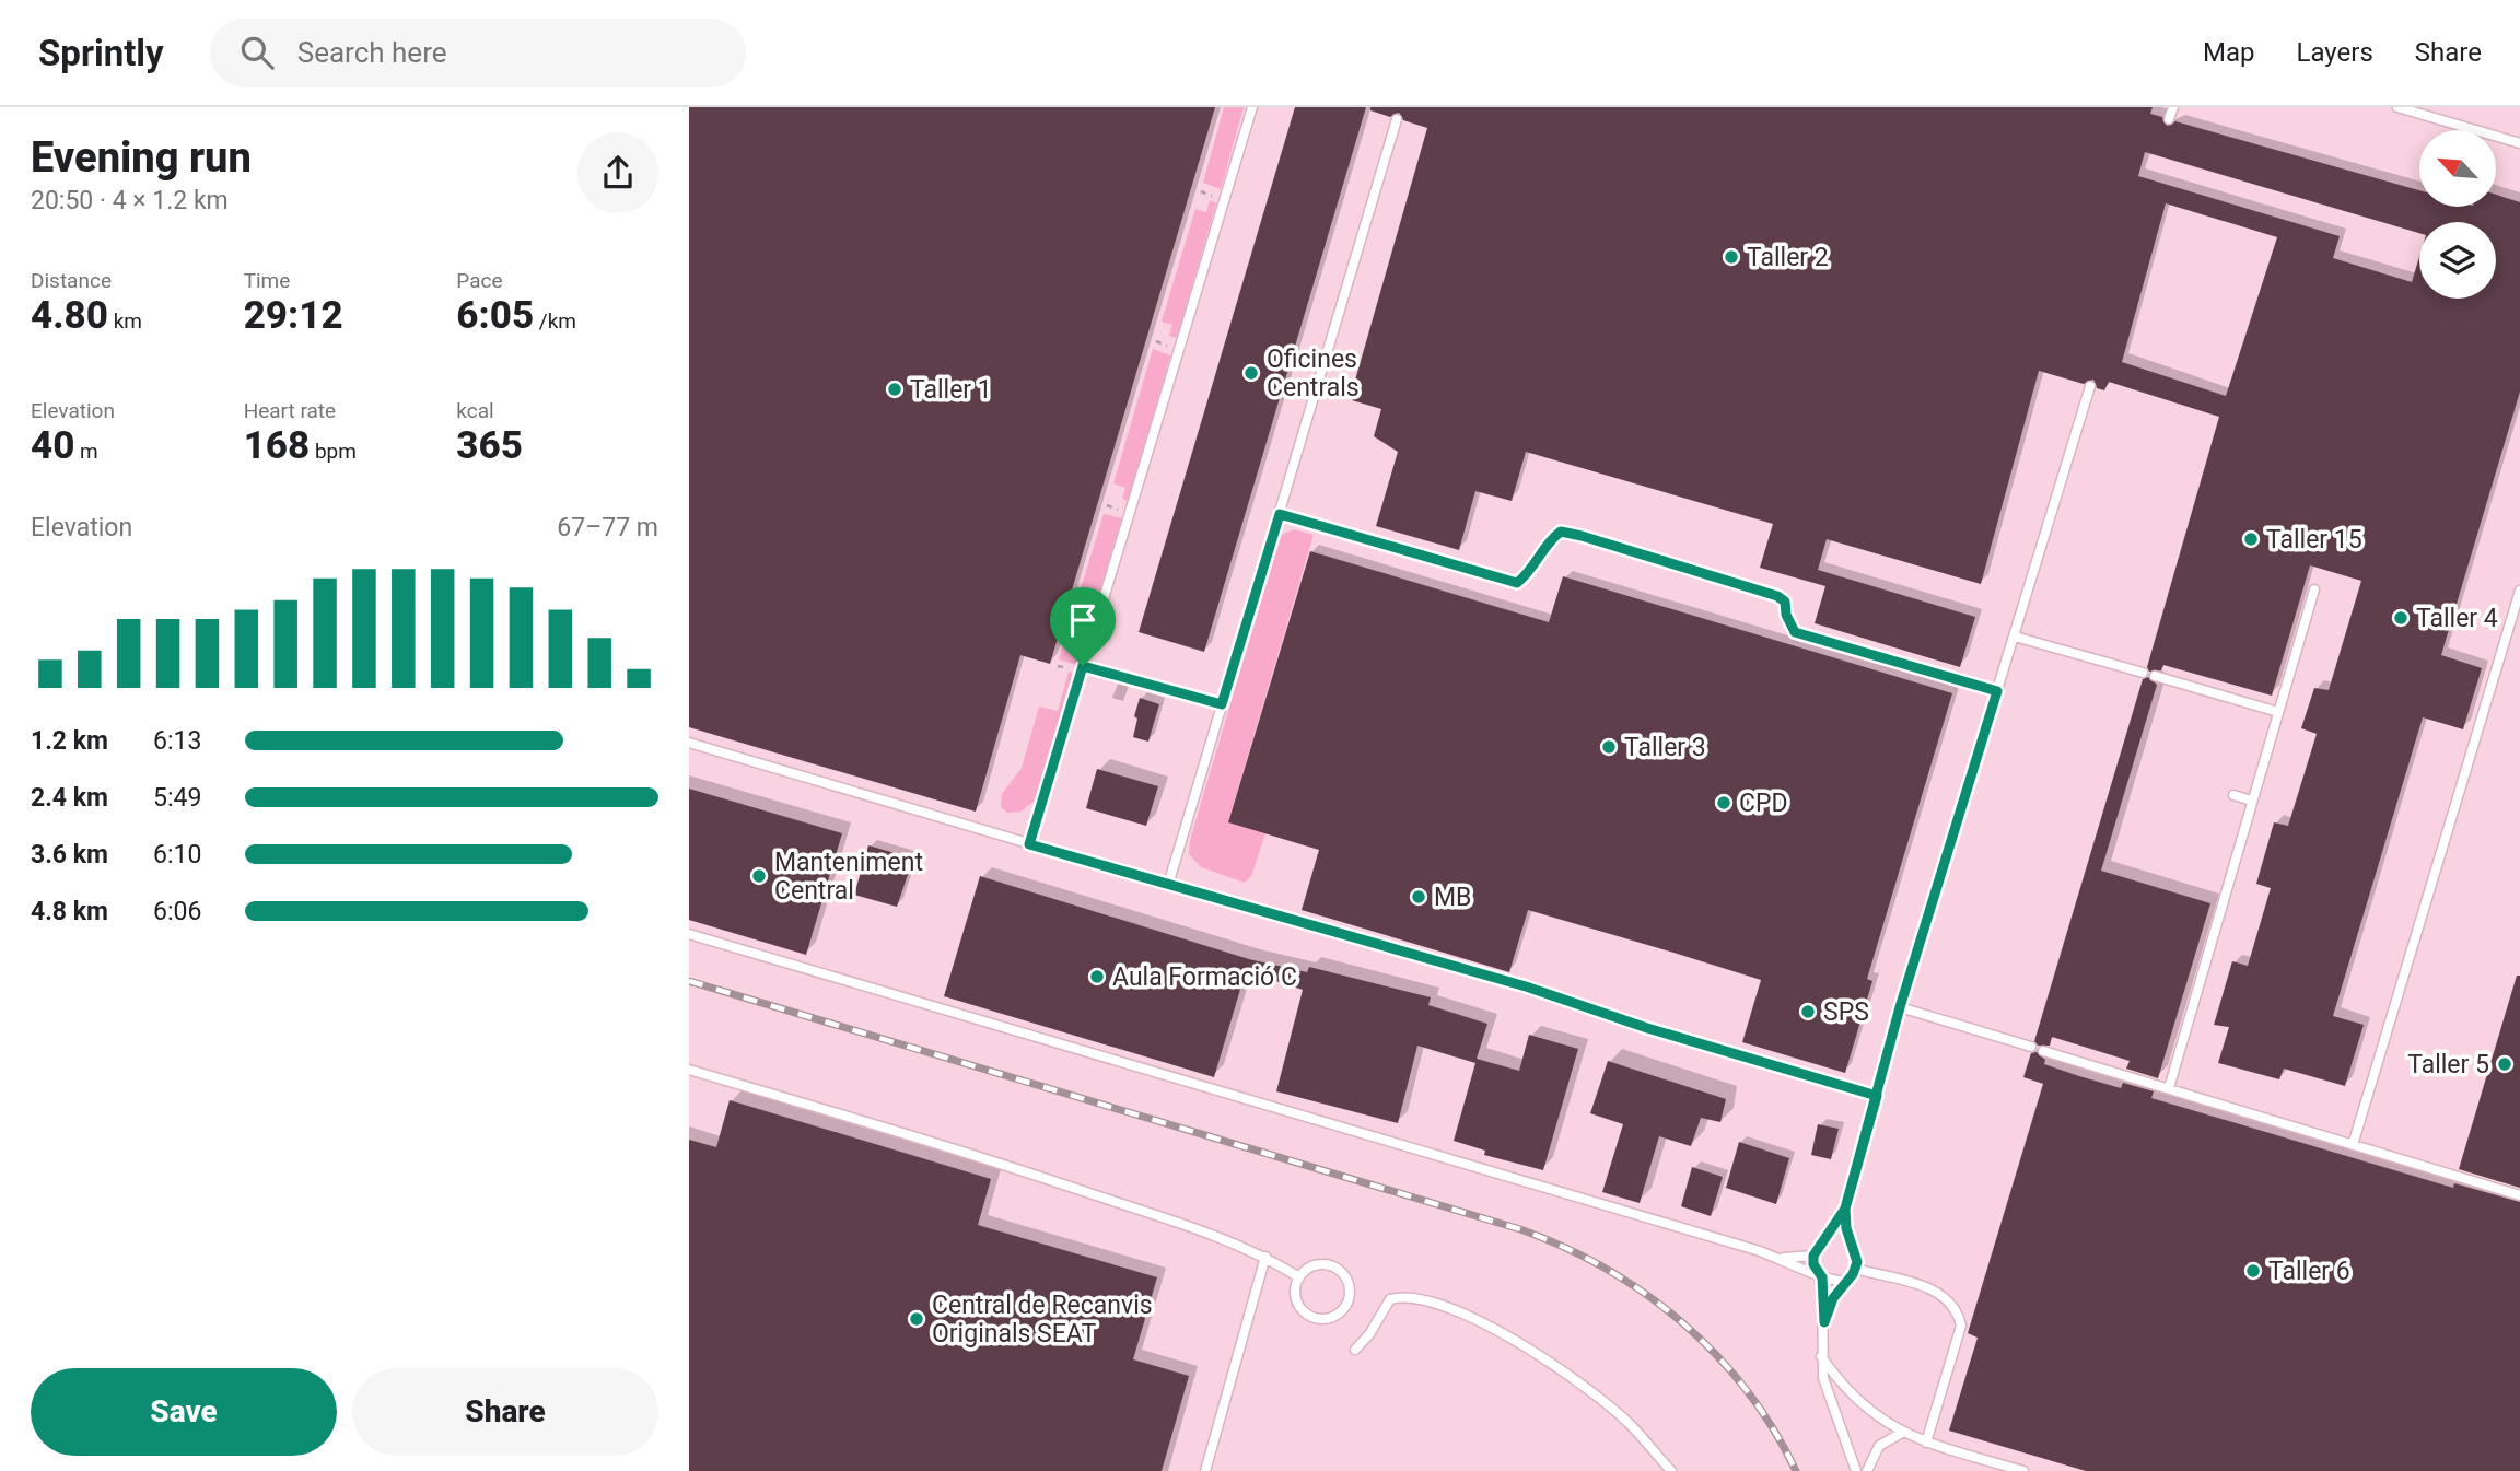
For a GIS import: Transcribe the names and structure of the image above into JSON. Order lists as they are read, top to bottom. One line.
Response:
{"places":["Taller 2","Oficines Centrals","Taller 1","Taller 15","Taller 4","Taller 3","CPD","Manteniment Central","MB","Aula Formació C","SPS","Taller 5","Taller 6","Central de Recanvis Originals SEAT"],"north":"top left","page":{"header":"Sprintly","search":"Search here","nav":["Map","Layers","Share"],"heading":["Evening run","20:50 · 4 × 1.2 km"],"stats":[["Distance","4.80 km"],["Time","29:12"],["Pace","6:05 /km"],["Elevation","40 m"],["Heart rate","168 bpm"],["kcal","365"]],"chart":["Elevation","67–77 m"],"list":[{"name":"1.2 km","note":"6:13"},{"name":"2.4 km","note":"5:49"},{"name":"3.6 km","note":"6:10"},{"name":"4.8 km","note":"6:06"}],"buttons":["Save","Share"]}}
